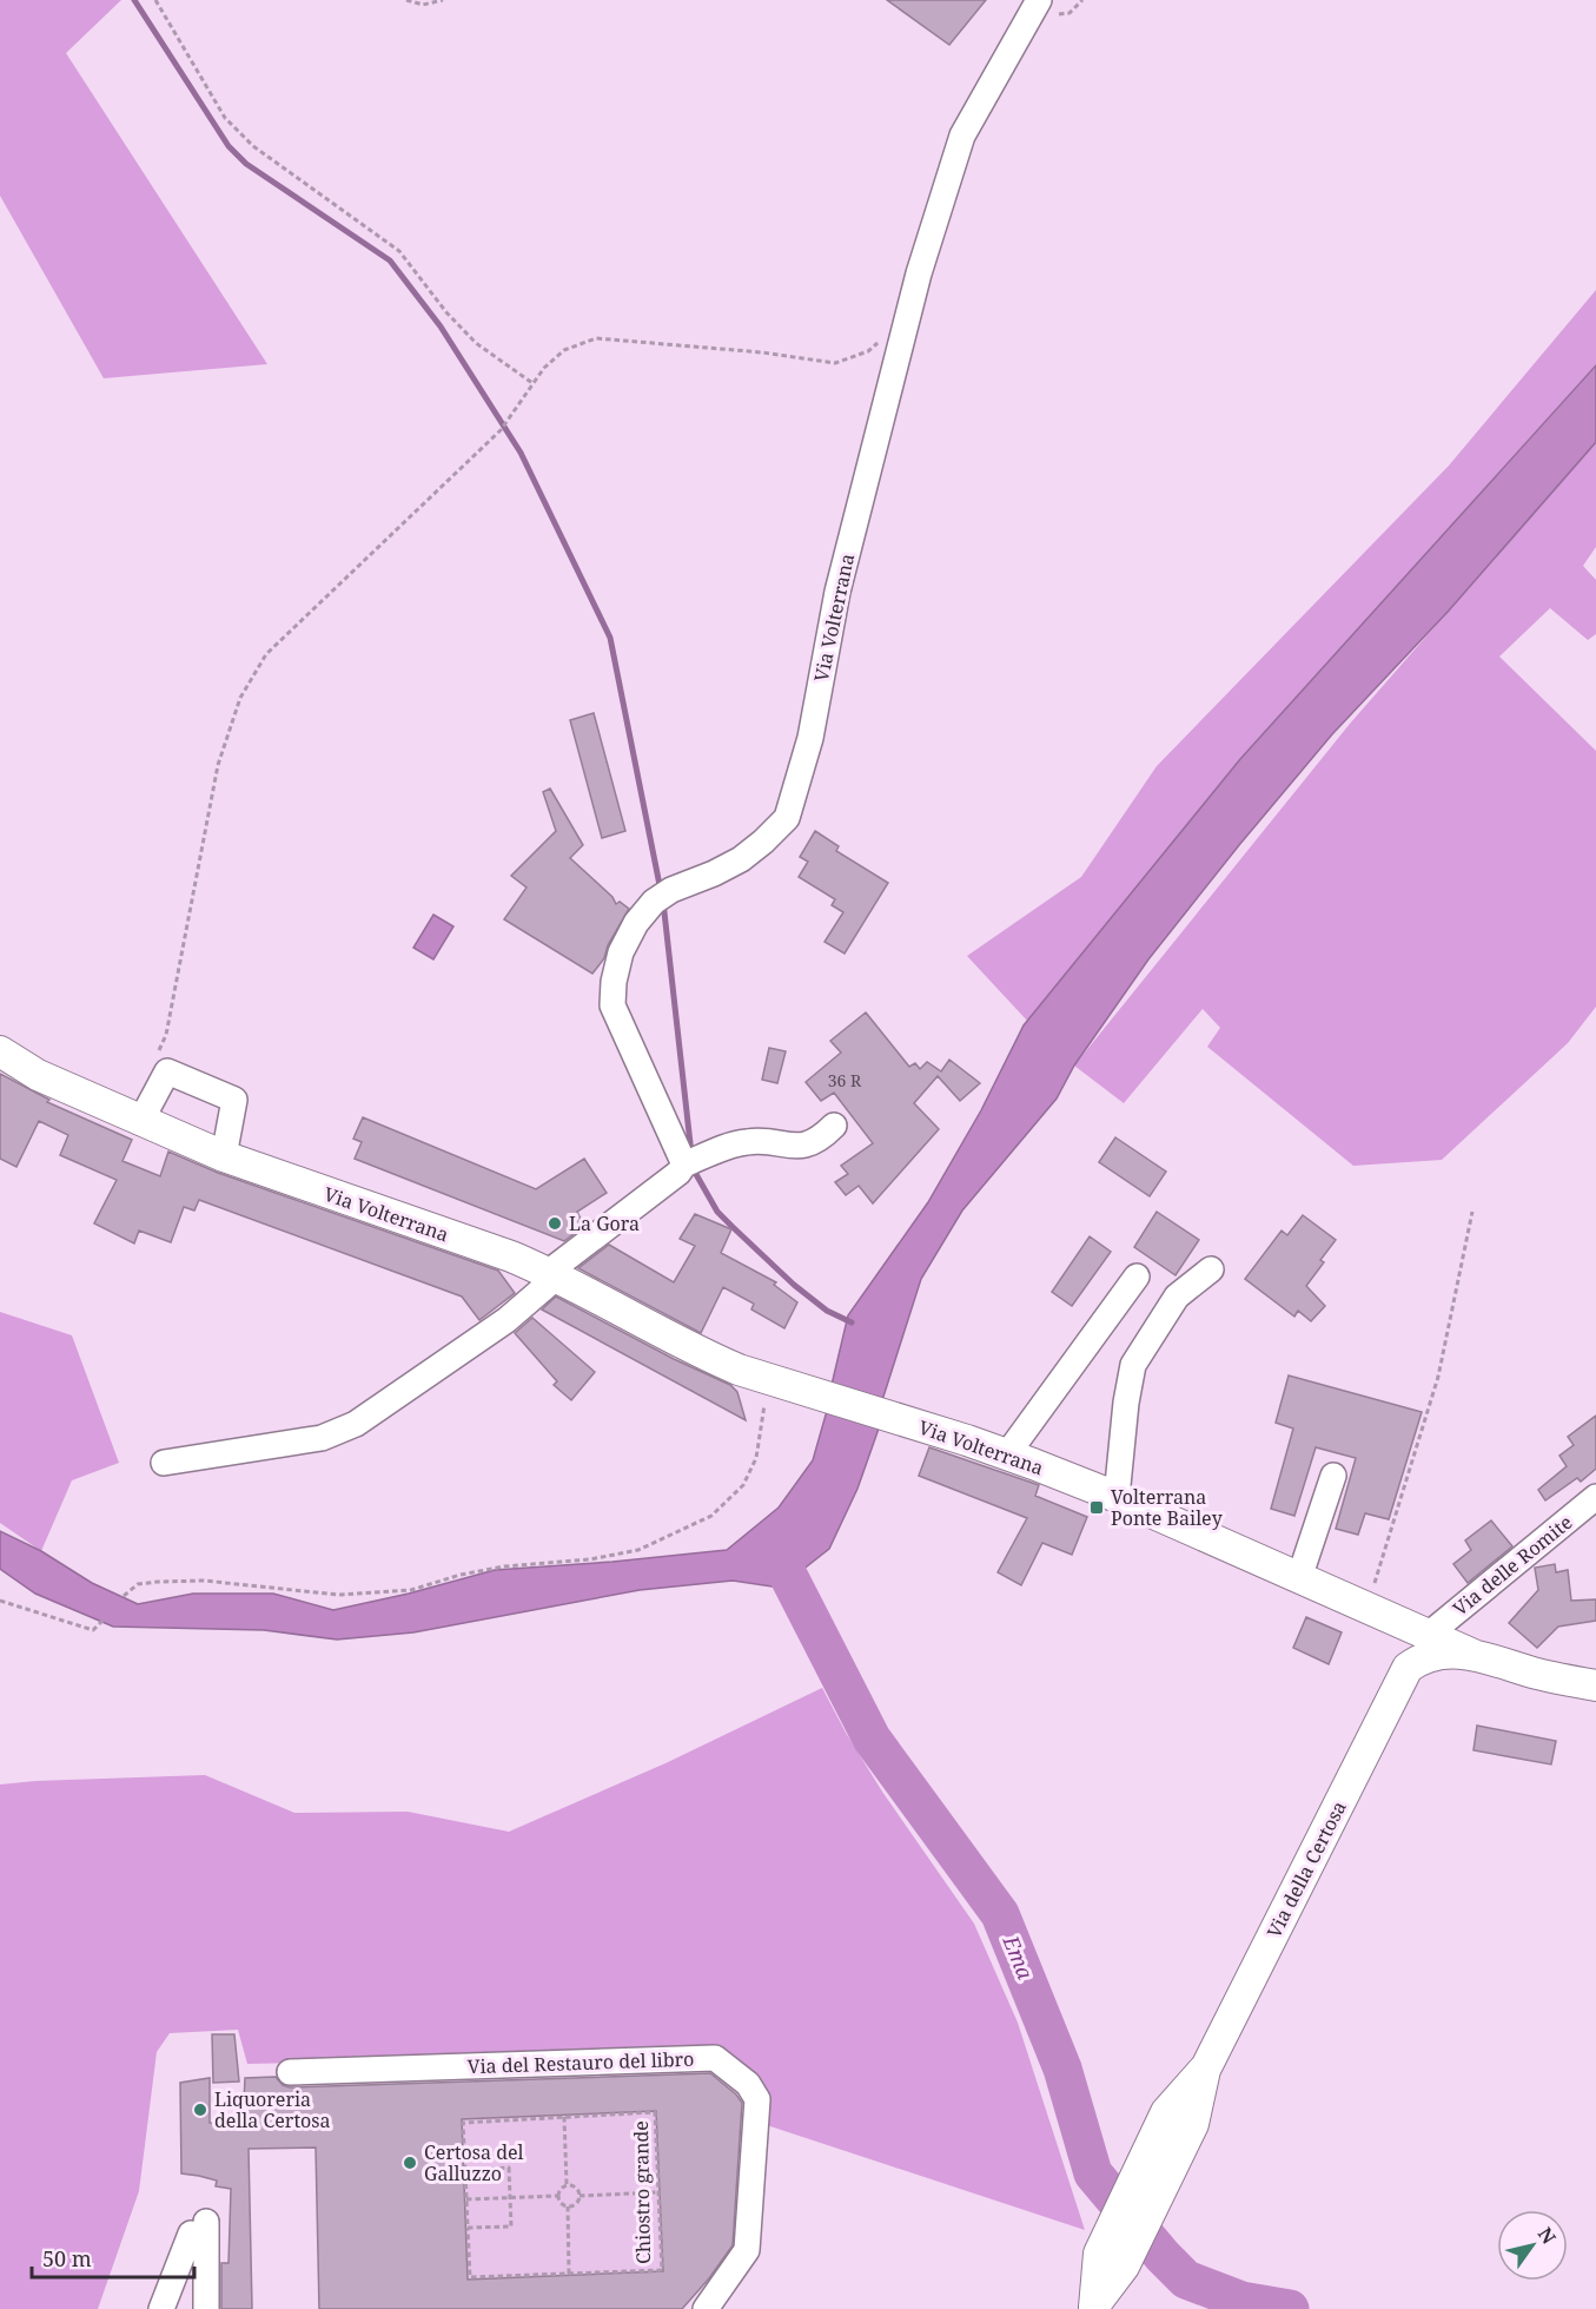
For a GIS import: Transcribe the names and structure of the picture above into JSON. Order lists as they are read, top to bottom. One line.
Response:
{"streets":{"main road":["Via Volterrana","Via della Certosa"],"street":["Via delle Romite","Via del Restauro del libro"],"path":["Chiostro grande"]},"crossings":[["Via Volterrana","Via delle Romite"],["Via Volterrana","Via della Certosa"]],"water":["Ema"],"places":{"other":["La Gora","Liquoreria della Certosa","Certosa del Galluzzo"],"transit":["Volterrana Ponte Bailey"]},"house_numbers":["36 R"],"scale_bar":"50 m","north":"top right"}
